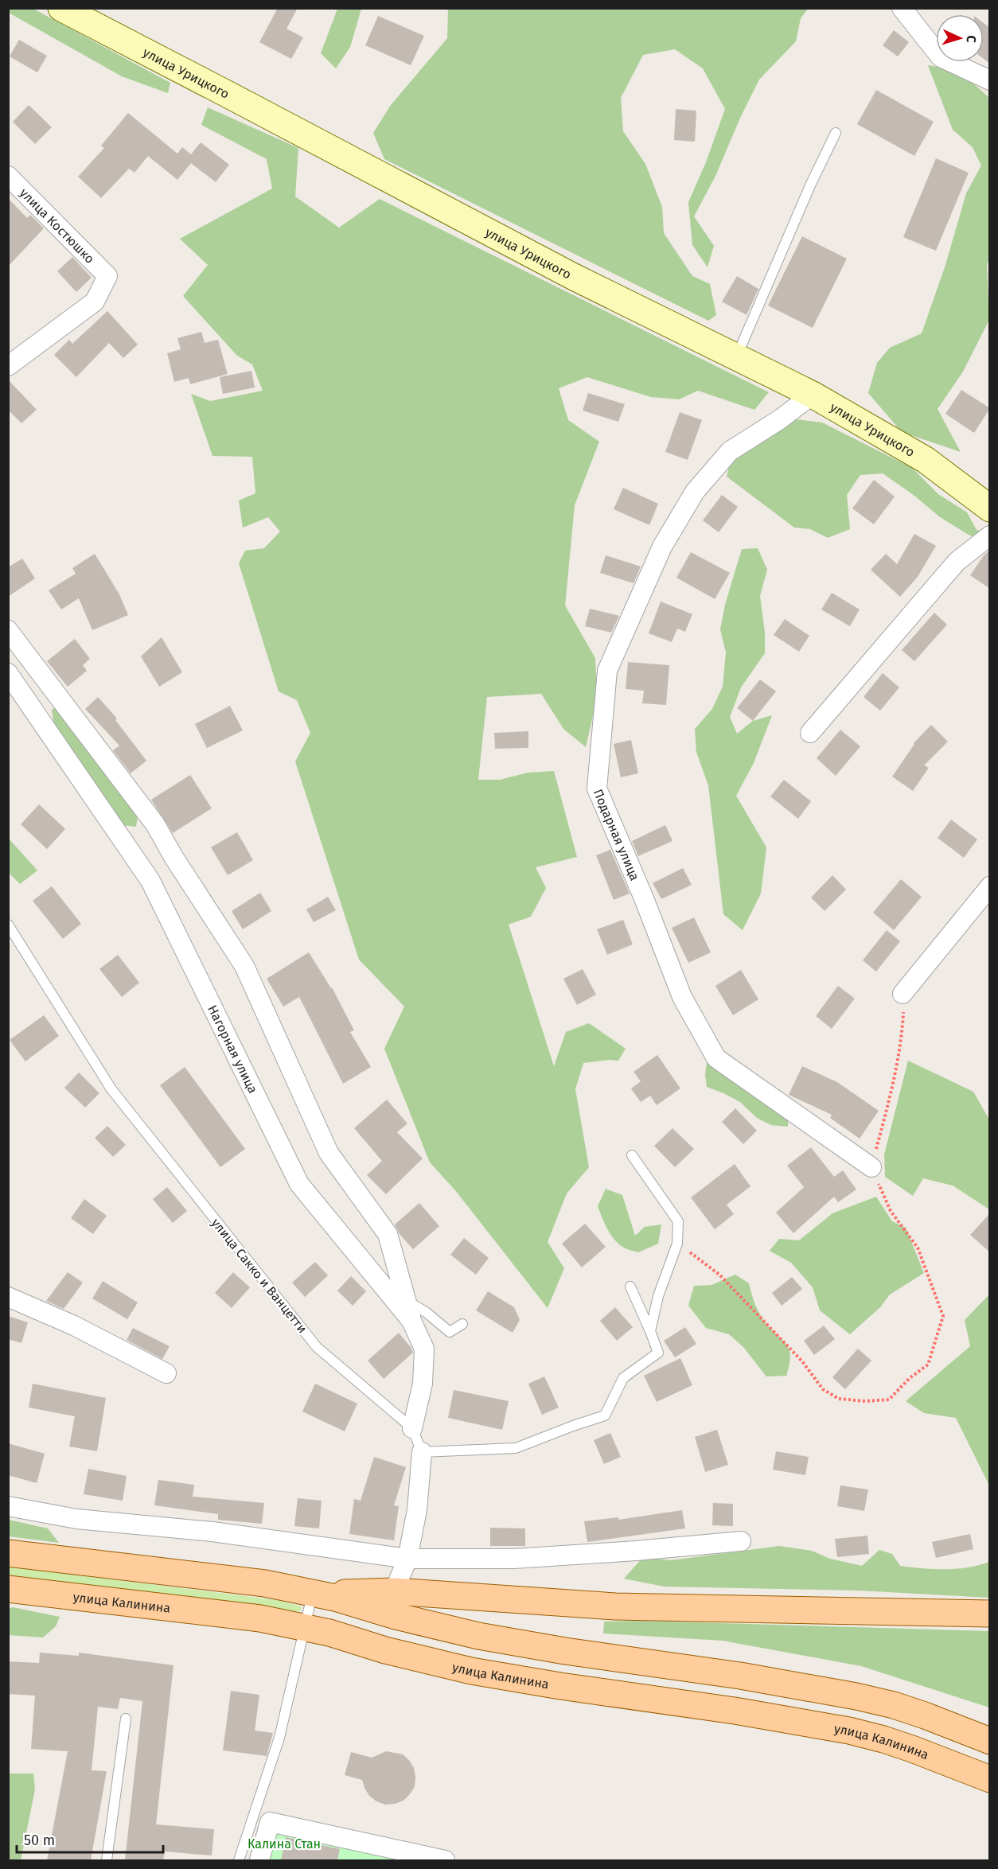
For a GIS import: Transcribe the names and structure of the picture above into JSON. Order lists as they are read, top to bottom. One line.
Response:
{"streets":{"main road":["улица Урицкого","улица Калинина"],"street":["улица Костюшко","Подарная улица","Нагорная улица"],"lane":["улица Сакко и Ванцетти"]},"crossings":[["улица Урицкого","Подарная улица"],["Нагорная улица","улица Сакко и Ванцетти"]],"parks":["Калина Стан"],"scale_bar":"50 m","north":"right"}
